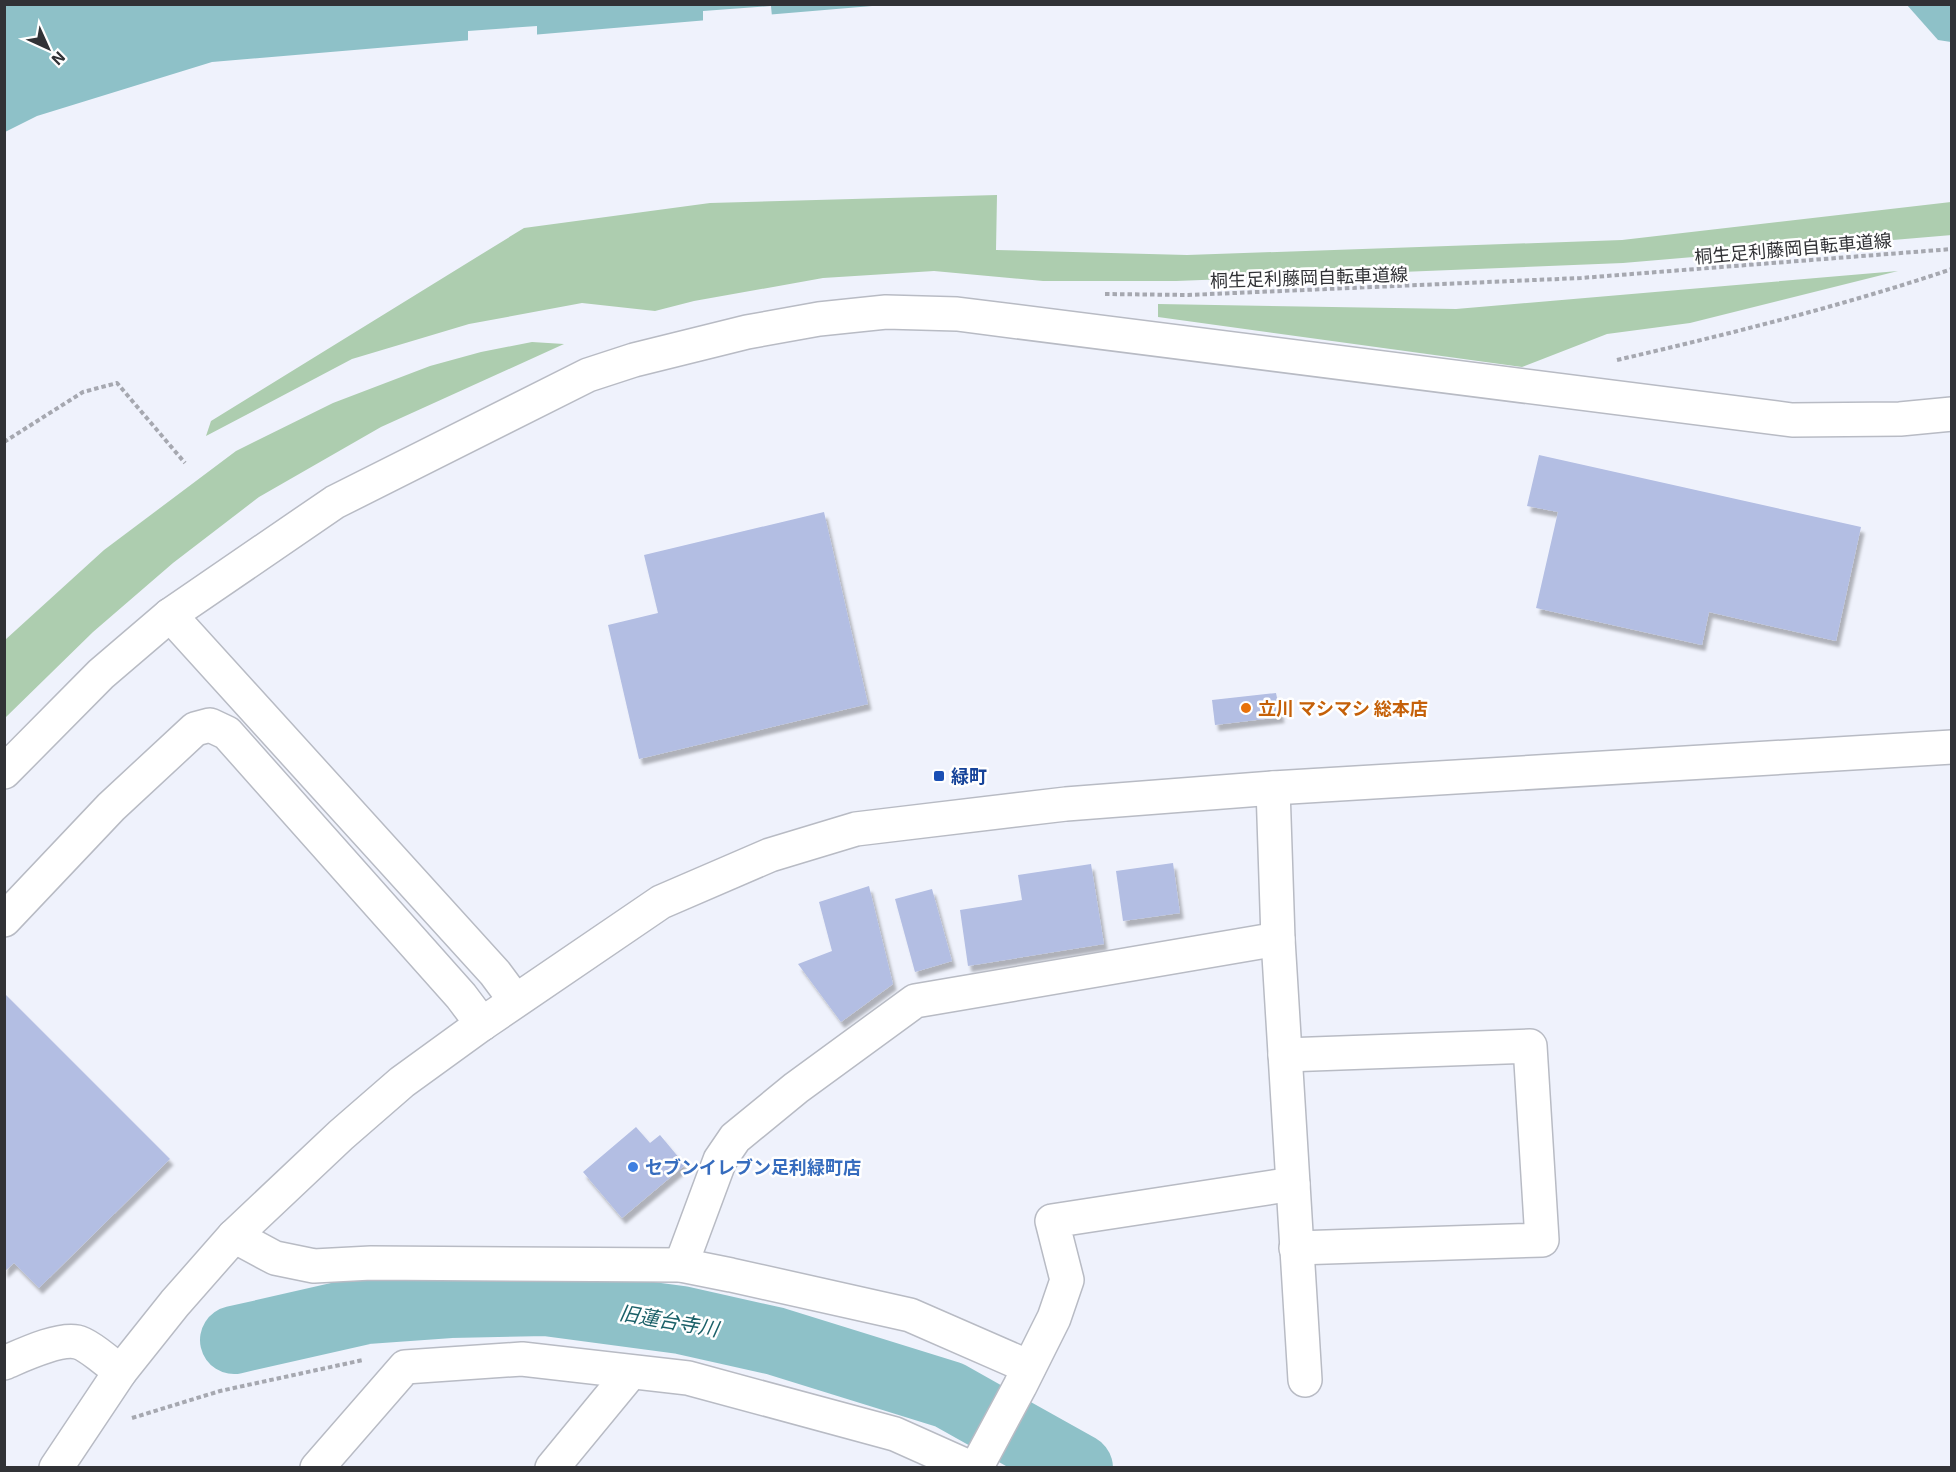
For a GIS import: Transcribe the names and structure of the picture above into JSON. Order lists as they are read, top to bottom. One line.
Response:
{"streets":{"path":["桐生足利藤岡自転車道線"]},"water":["旧蓮台寺川"],"places":{"other":["立川 マシマシ 総本店","セブンイレブン足利緑町店"],"transit":["緑町"]},"north":"bottom right"}
